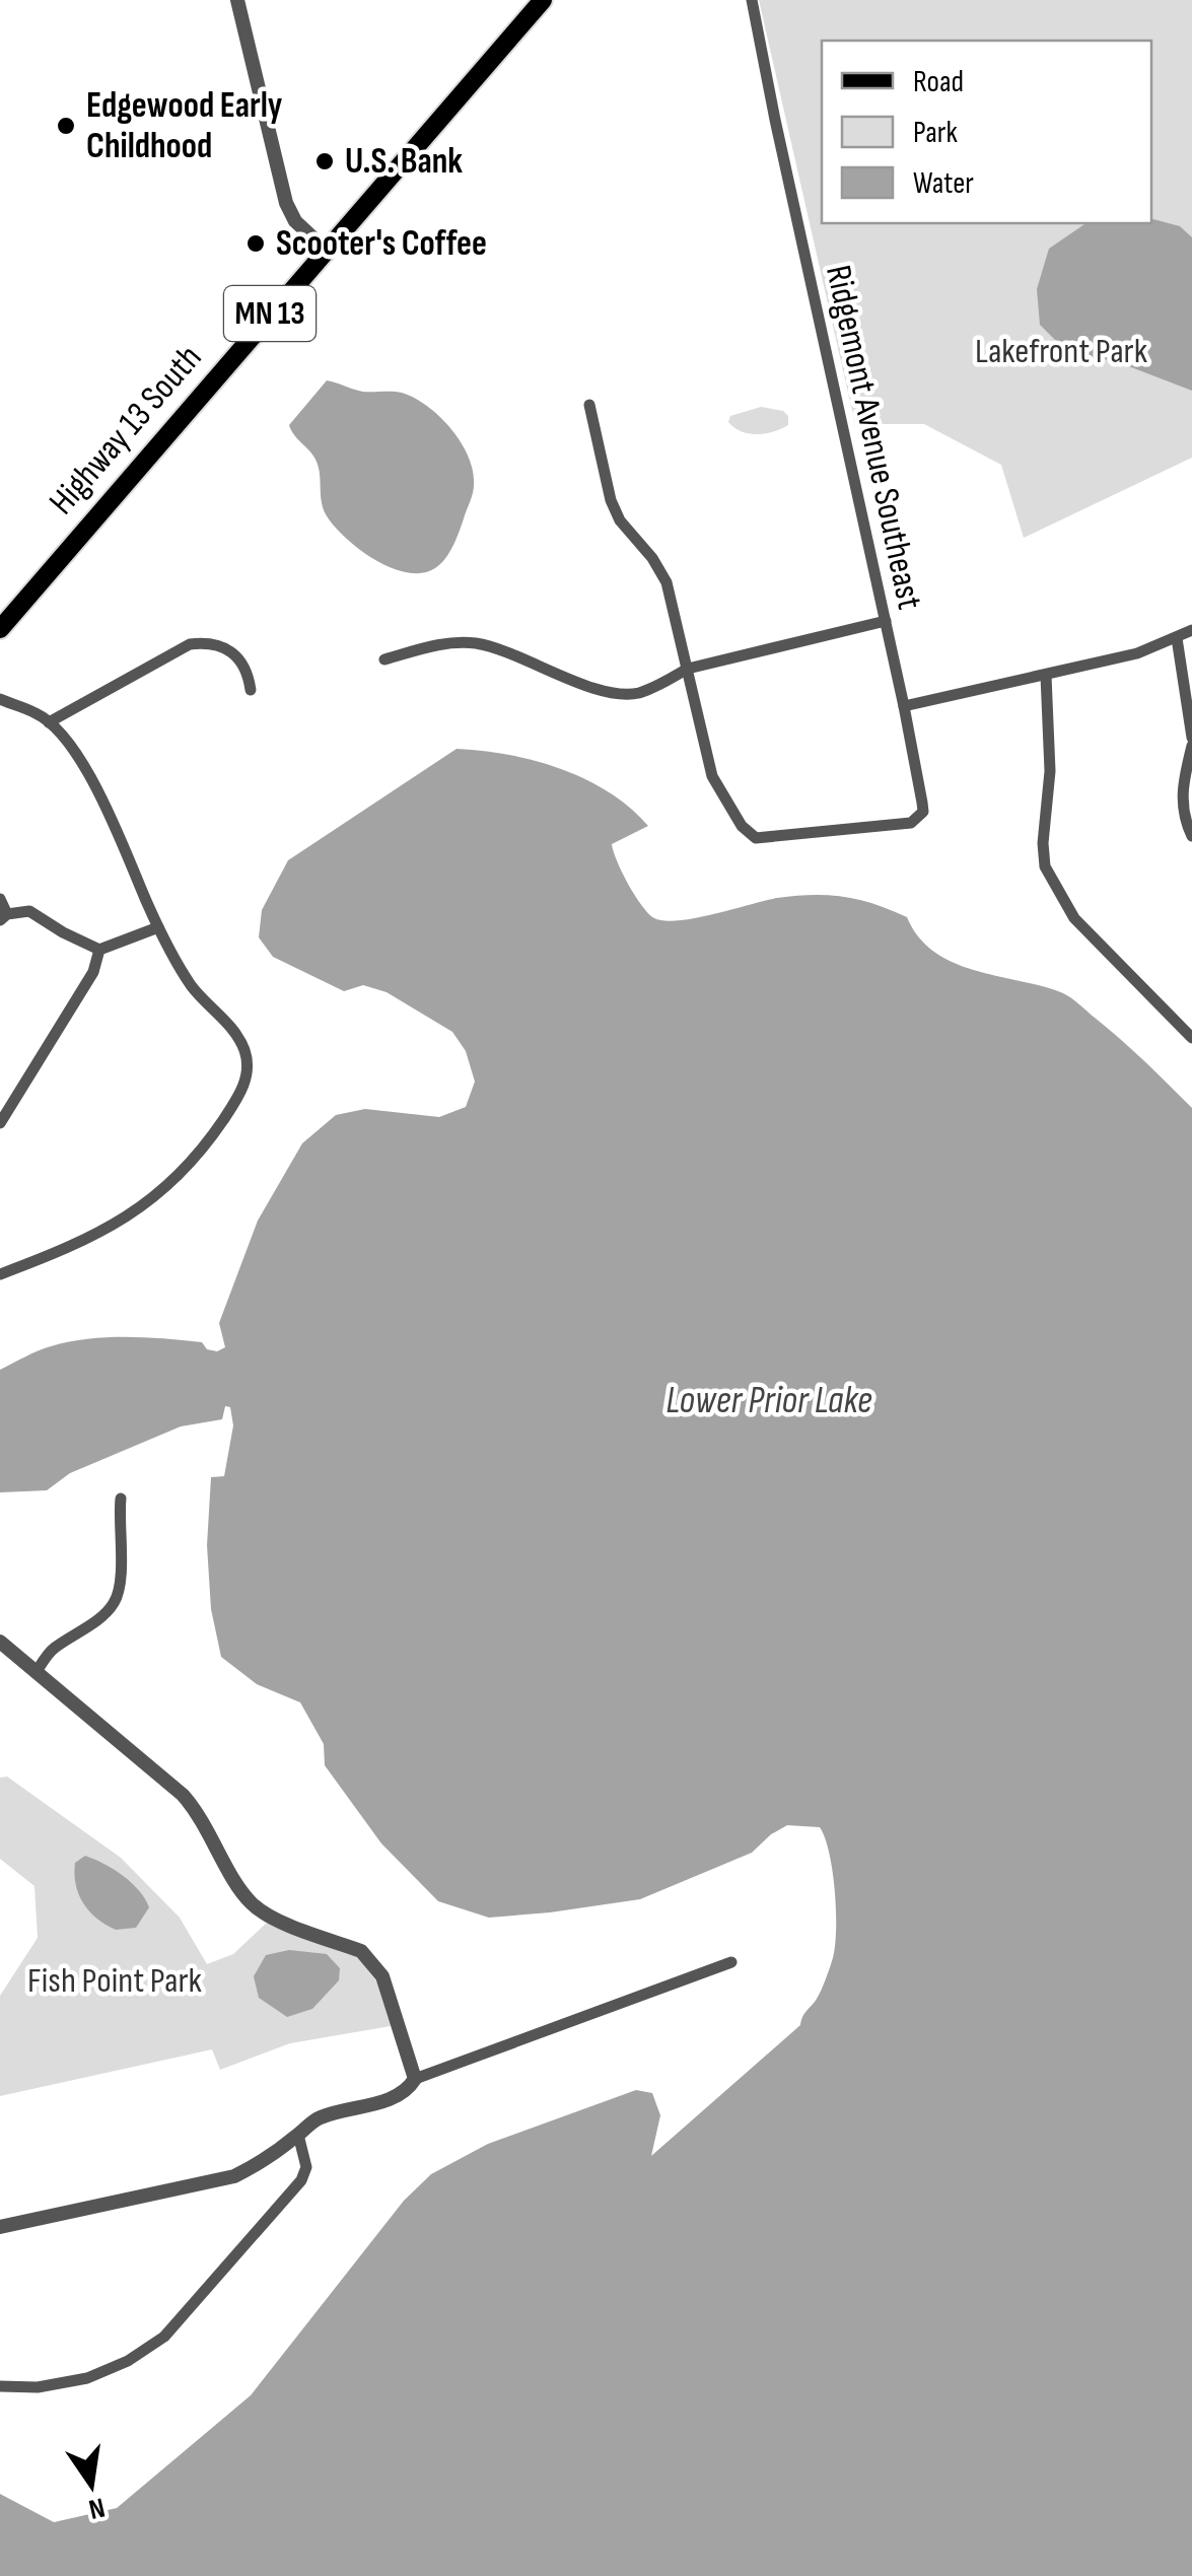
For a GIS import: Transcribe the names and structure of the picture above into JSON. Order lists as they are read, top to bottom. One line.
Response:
{"streets":{"main road":["MN 13","Highway 13 South"],"street":["Ridgemont Avenue Southeast"]},"water":["Lower Prior Lake"],"parks":["Lakefront Park","Fish Point Park"],"places":["Edgewood Early Childhood","U.S. Bank","Scooter's Coffee"],"legend":["Road","Park","Water"],"north":"bottom"}
